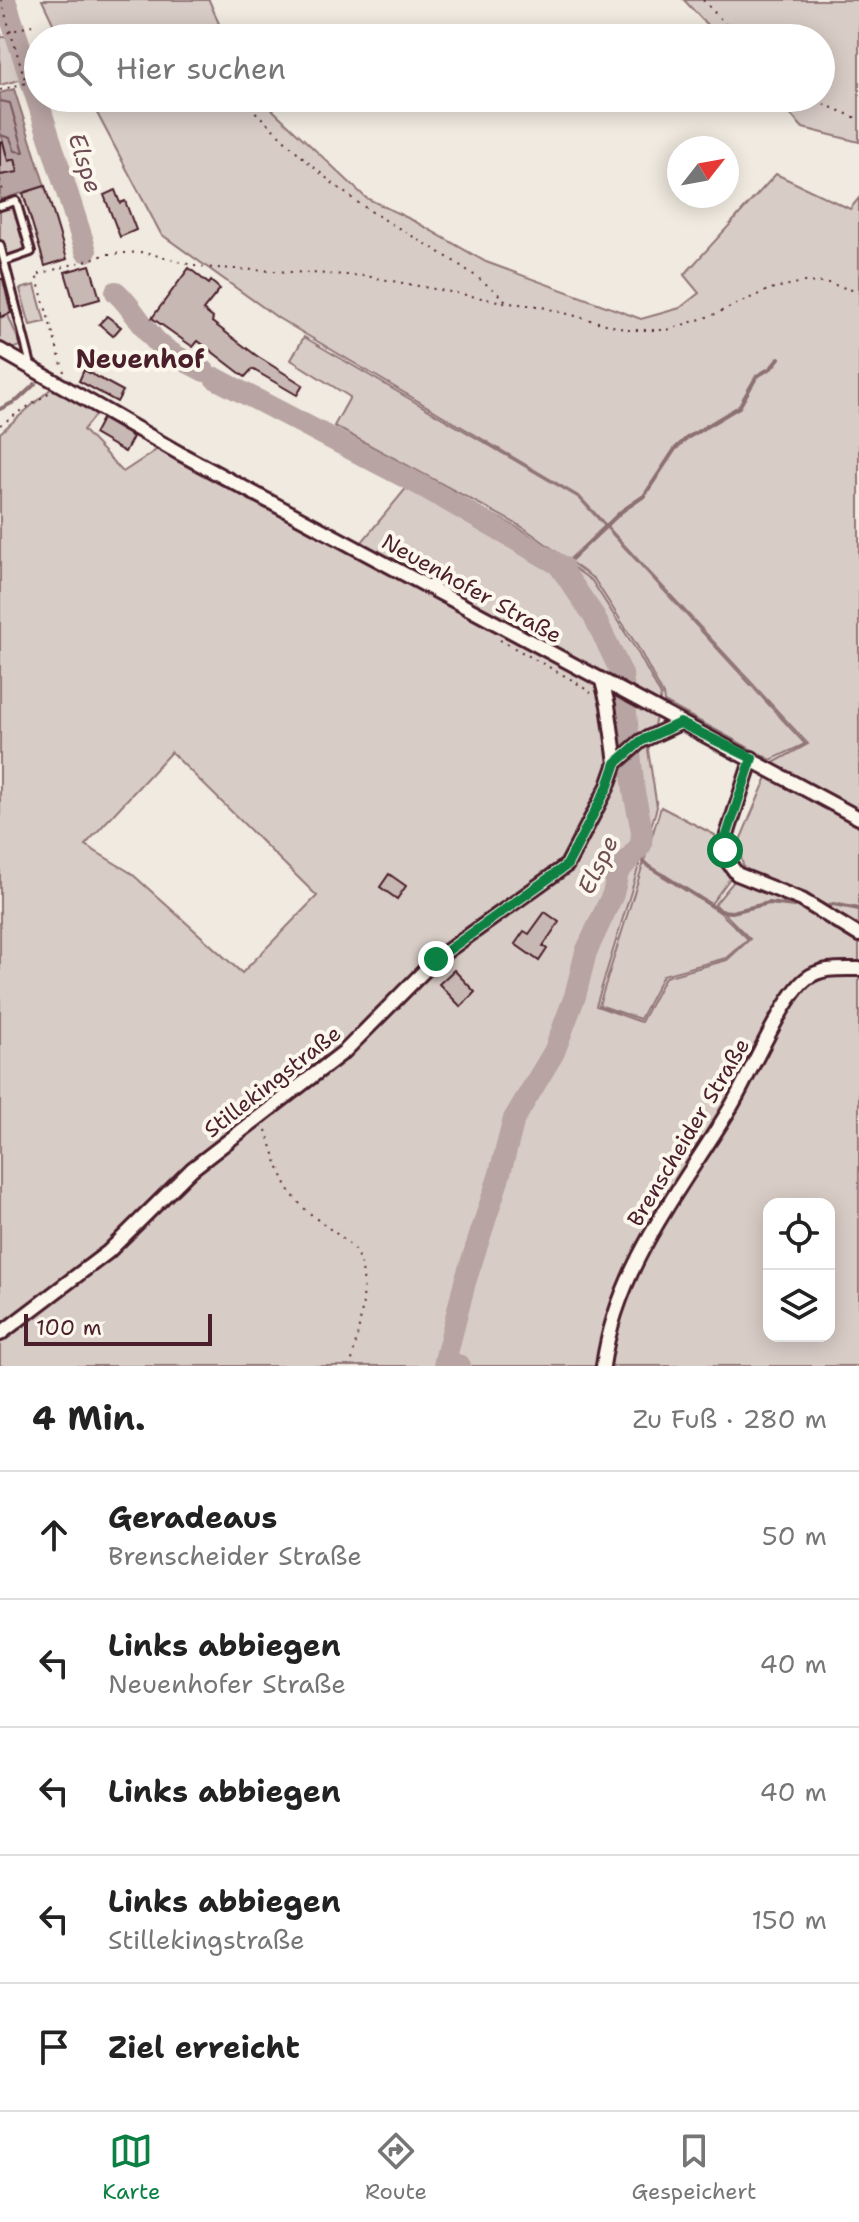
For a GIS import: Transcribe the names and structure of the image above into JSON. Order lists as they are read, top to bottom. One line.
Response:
{"streets":{"street":["Neuenhofer Straße","Stillekingstraße","Brenscheider Straße"]},"districts":["Neuenhof"],"water":["Elspe"],"scale_bar":"100 m","north":"top right","page":{"search":"Hier suchen","scale":"100 m","heading":["4 Min.","Zu Fuß · 280 m"],"list":[["Geradeaus","Brenscheider Straße","50 m"],["Links abbiegen","Neuenhofer Straße","40 m"],["Links abbiegen","40 m"],["Links abbiegen","Stillekingstraße","150 m"],"Ziel erreicht"],"nav":["Karte","Route","Gespeichert"]}}
